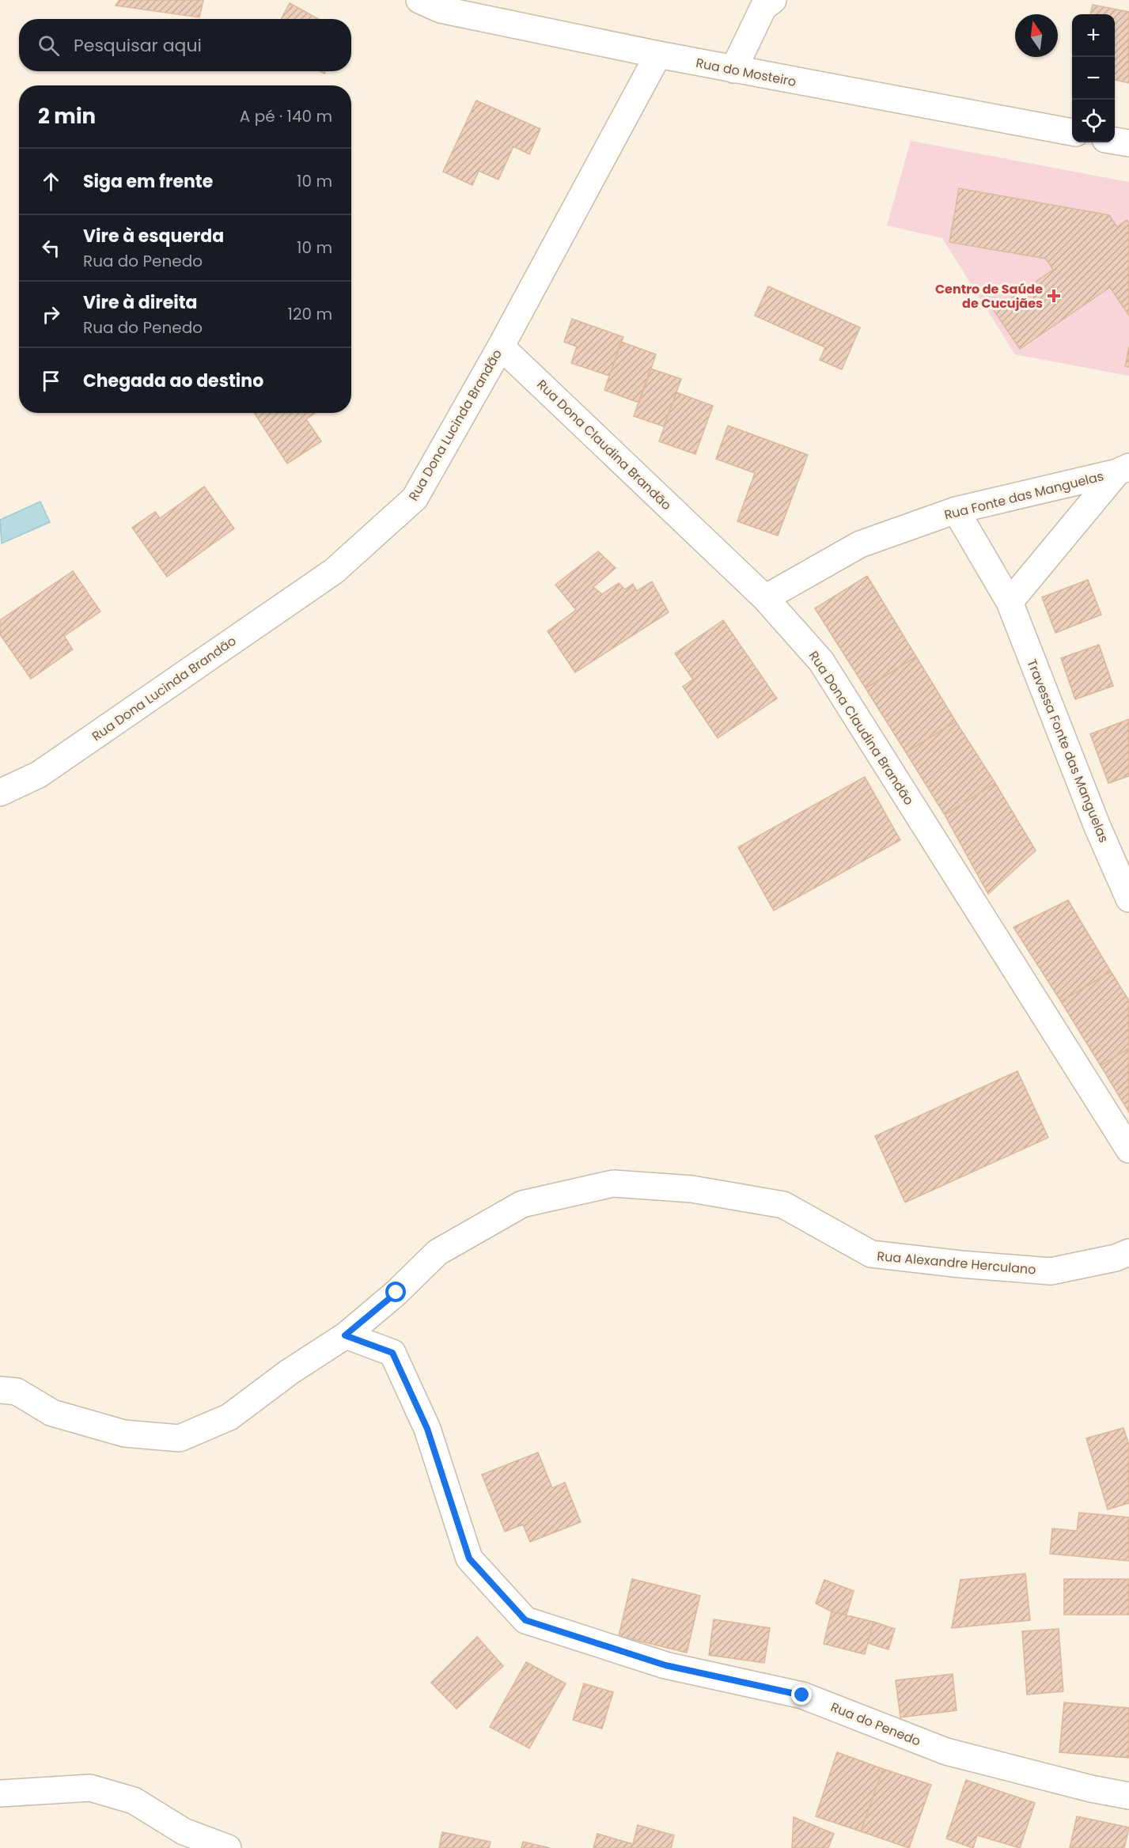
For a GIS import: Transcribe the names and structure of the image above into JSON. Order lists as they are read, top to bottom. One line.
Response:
{"streets":{"street":["Rua do Mosteiro","Rua Dona Lucinda Brandão","Rua Dona Claudina Brandão","Rua Fonte das Manguelas","Travessa Fonte das Manguelas","Rua Alexandre Herculano","Rua do Penedo"]},"crossings":[["Rua do Mosteiro","Rua Dona Lucinda Brandão"],["Rua Dona Lucinda Brandão","Rua Dona Claudina Brandão"],["Rua Dona Claudina Brandão","Rua Fonte das Manguelas"],["Rua Fonte das Manguelas","Travessa Fonte das Manguelas"],["Rua Alexandre Herculano","Rua do Penedo"]],"places":{"health":["Centro de Saúde de Cucujães"]},"north":"top","page":{"map_buttons":["+","−"],"search":"Pesquisar aqui","heading":["2 min","A pé · 140 m"],"list":[["Siga em frente","10 m"],["Vire à esquerda","Rua do Penedo","10 m"],["Vire à direita","Rua do Penedo","120 m"],"Chegada ao destino"]}}
